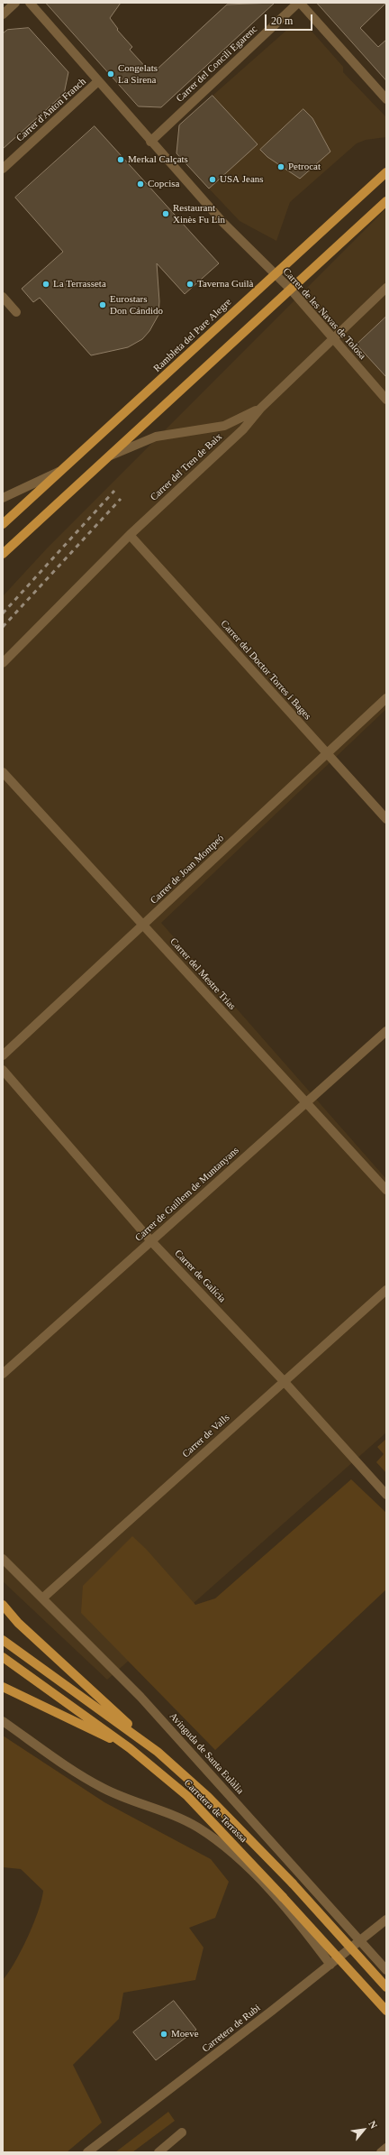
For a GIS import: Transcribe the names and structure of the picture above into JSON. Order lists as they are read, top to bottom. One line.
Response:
{"streets":{"main road":["Rambleta del Pare Alegre","Carretera de Terrassa"],"street":["Carrer del Concili Egarenc","Carrer d'Anton Franch","Carrer de les Navas de Tolosa","Carrer del Tren de Baix","Carrer del Doctor Torres i Bages","Carrer de Joan Montpeó","Carrer del Mestre Trias","Carrer de Guillem de Muntanyans","Carrer de Galícia","Carrer de Valls","Avinguda de Santa Eulàlia","Carretera de Rubi"]},"crossings":[["Carrer del Concili Egarenc","Carrer de les Navas de Tolosa"],["Carrer d'Anton Franch","Carrer de les Navas de Tolosa"],["Carrer de les Navas de Tolosa","Rambleta del Pare Alegre"],["Carrer de les Navas de Tolosa","Carrer del Tren de Baix"],["Carrer del Tren de Baix","Carrer del Doctor Torres i Bages"],["Carrer del Doctor Torres i Bages","Carrer de Joan Montpeó"],["Carrer de Joan Montpeó","Carrer del Mestre Trias"],["Carrer del Mestre Trias","Carrer de Guillem de Muntanyans"],["Carrer de Guillem de Muntanyans","Carrer de Galícia"],["Carrer de Galícia","Carrer de Valls"],["Carrer de Valls","Avinguda de Santa Eulàlia"],["Avinguda de Santa Eulàlia","Carretera de Rubi"]],"places":["Congelats La Sirena","Merkal Calçats","Petrocat","USA Jeans","Copcisa","Restaurant Xinès Fu Lin","La Terrasseta","Taverna Guilà","Eurostars Don Cándido","Moeve"],"scale_bar":"20 m","north":"top right"}
